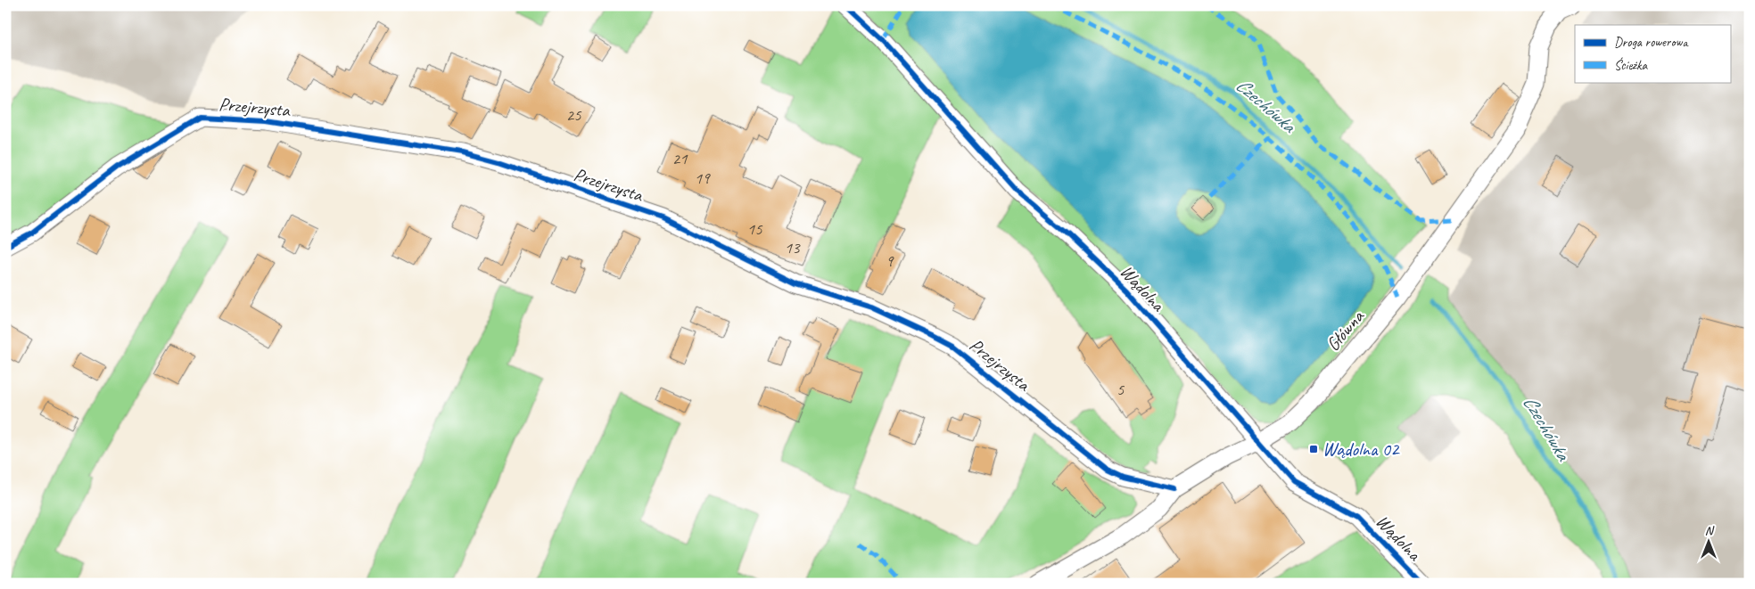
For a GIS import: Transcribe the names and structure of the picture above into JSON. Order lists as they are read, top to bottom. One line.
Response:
{"streets":{"street":["Przejrzysta","Wądolna","Główna"]},"crossings":[["Przejrzysta","Główna"],["Wądolna","Główna"]],"water":["Czechówka"],"places":{"transit":["Wądolna 02"]},"house_numbers":["25","21","19","15","13","9","5"],"legend":["Droga rowerowa","Ścieżka"],"north":"top"}
